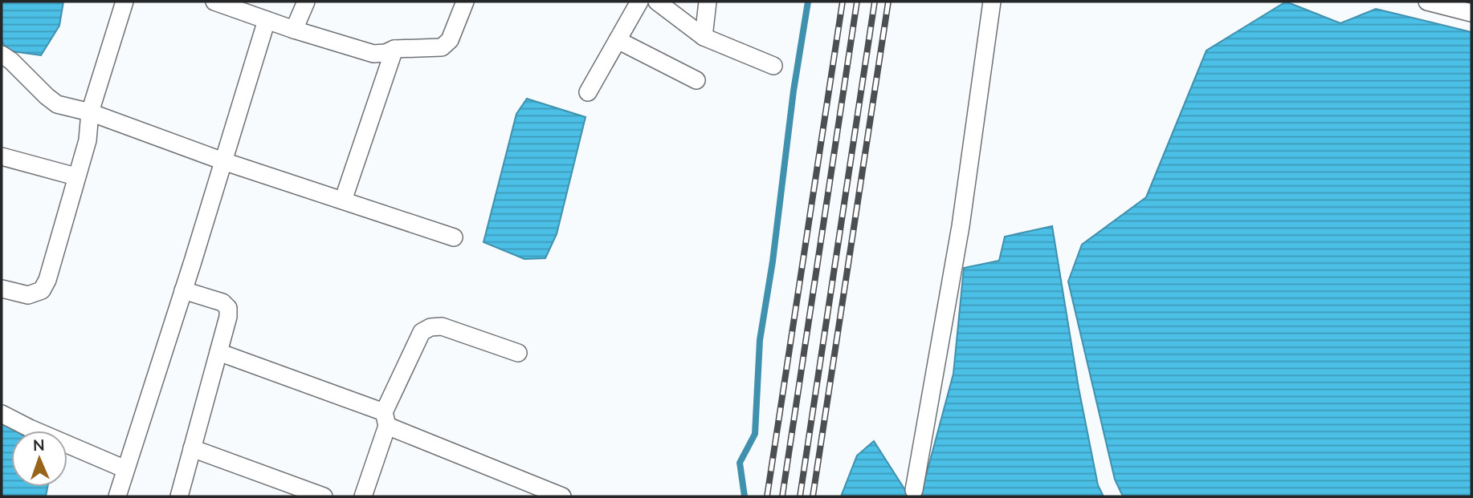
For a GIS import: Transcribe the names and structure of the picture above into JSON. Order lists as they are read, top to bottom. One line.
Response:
{"north":"top"}
